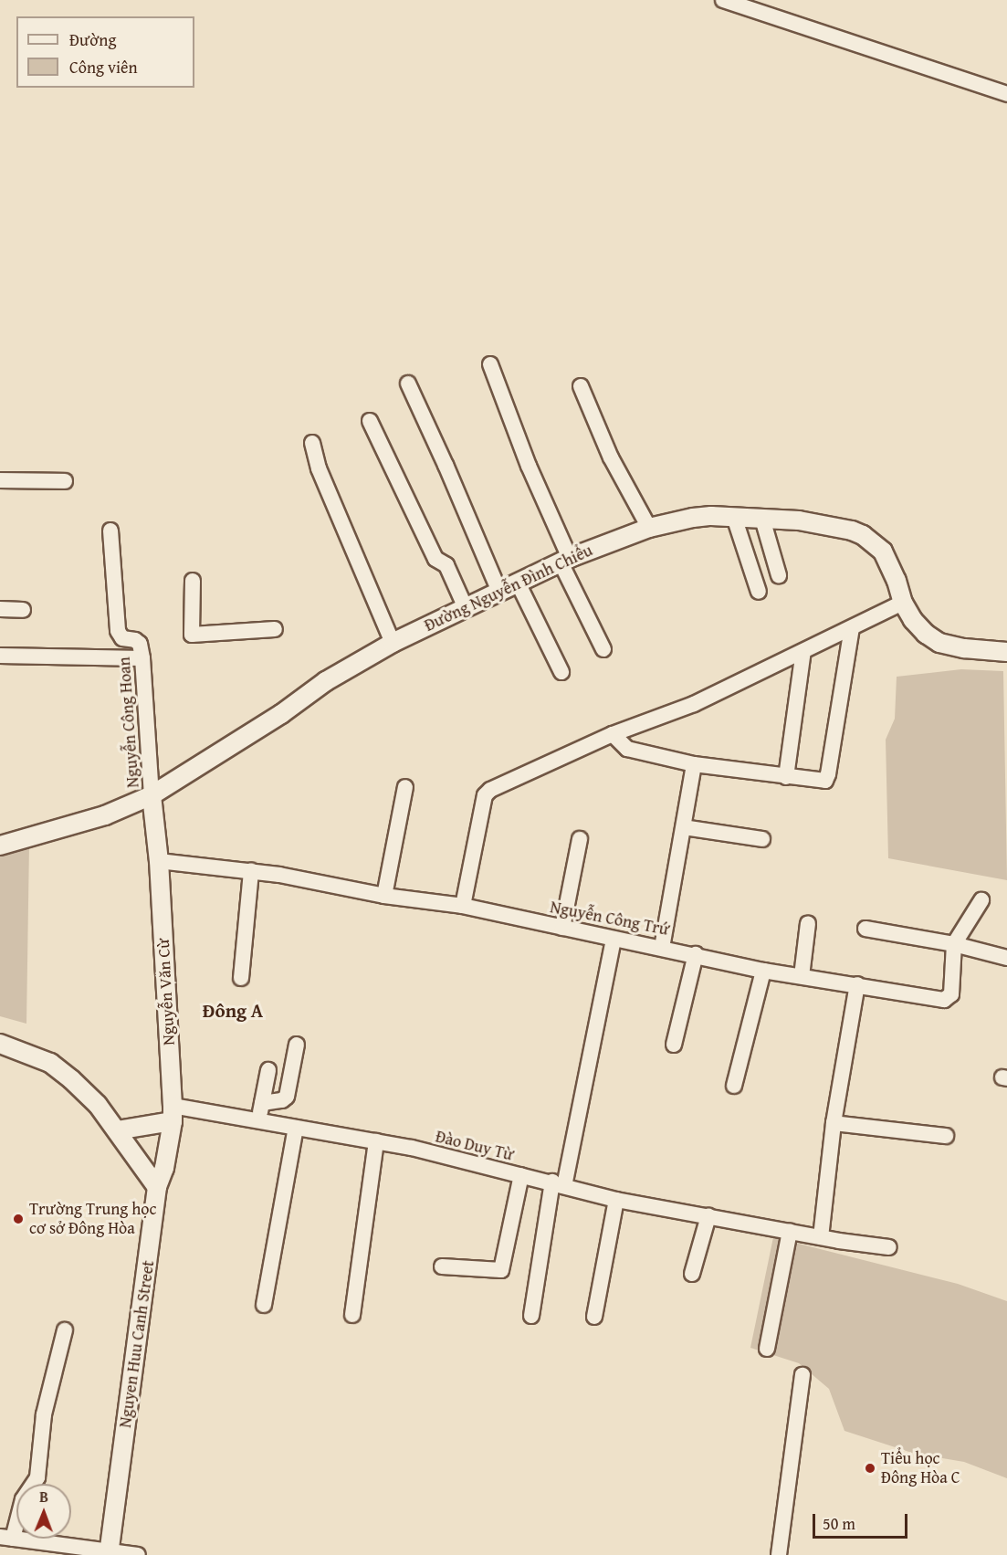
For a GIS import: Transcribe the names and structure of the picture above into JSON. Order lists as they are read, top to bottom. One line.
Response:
{"streets":{"street":["Đường Nguyễn Đình Chiểu","Nguyễn Công Hoan","Nguyễn Công Trứ","Nguyễn Văn Cừ","Đào Duy Từ","Nguyen Huu Canh Street"]},"crossings":[["Đường Nguyễn Đình Chiểu","Nguyễn Công Hoan"],["Đường Nguyễn Đình Chiểu","Nguyễn Văn Cừ"],["Nguyễn Công Hoan","Nguyễn Văn Cừ"],["Nguyễn Công Trứ","Nguyễn Văn Cừ"],["Nguyễn Văn Cừ","Đào Duy Từ"],["Nguyễn Văn Cừ","Nguyen Huu Canh Street"]],"districts":["Đông A"],"places":["Trường Trung học cơ sở Đông Hòa","Tiểu học Đông Hòa C"],"legend":["Đường","Công viên"],"scale_bar":"50 m","north":"top"}
